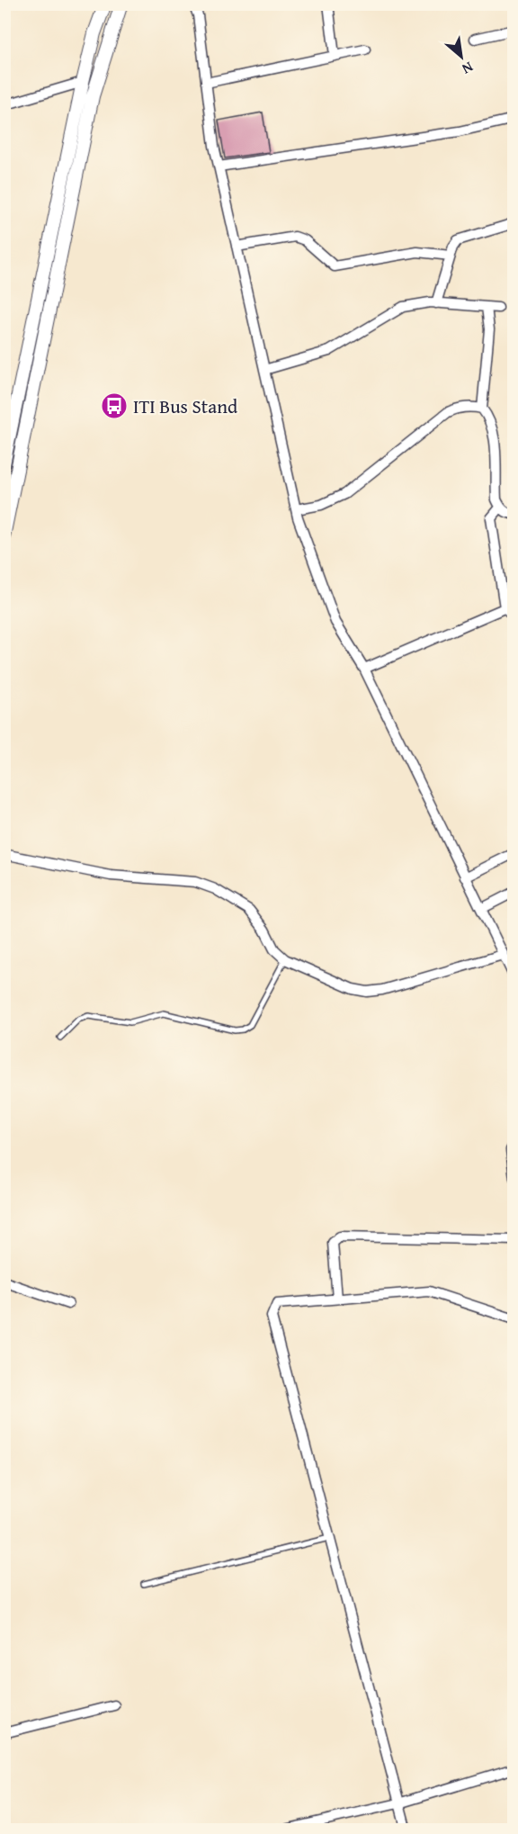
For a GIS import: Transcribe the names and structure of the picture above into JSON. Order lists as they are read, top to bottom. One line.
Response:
{"places":{"bus stop":["ITI Bus Stand"]},"north":"bottom right"}
